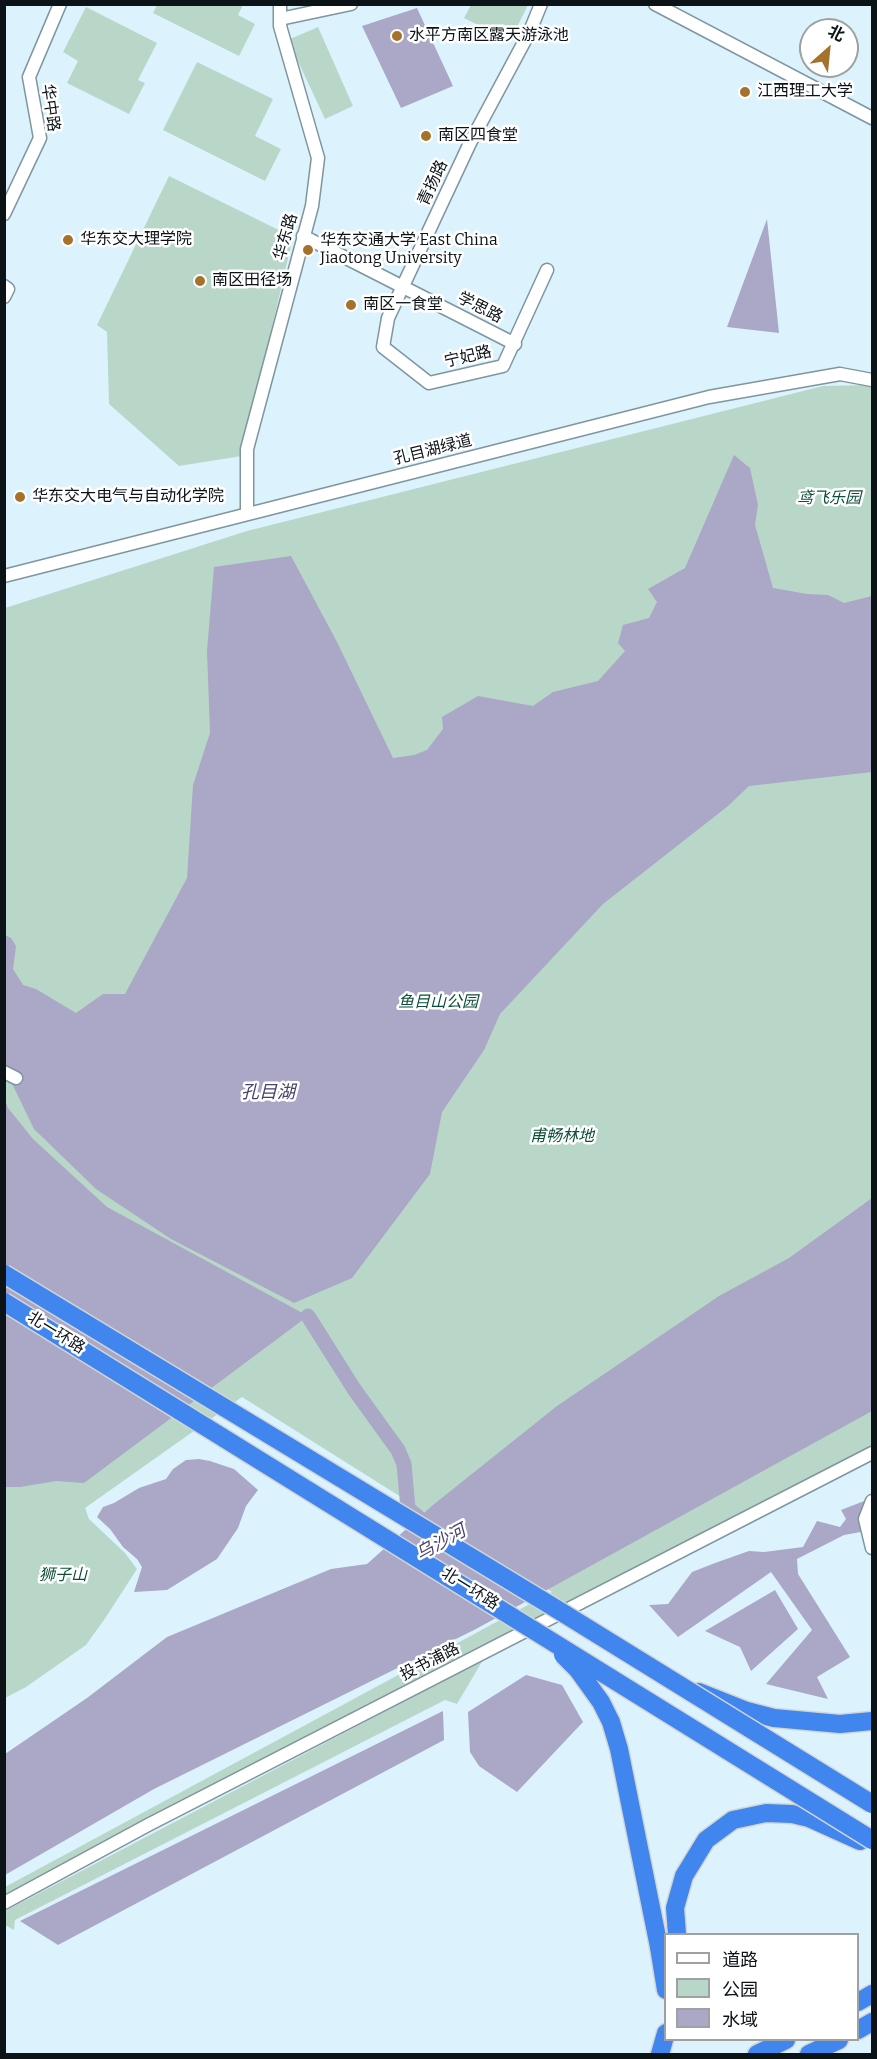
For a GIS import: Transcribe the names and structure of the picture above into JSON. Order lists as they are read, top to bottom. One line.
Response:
{"streets":{"highway":["北一环路"],"street":["华中路","青扬路","华东路","学思路","宁妃路","孔目湖绿道","投书浦路"]},"crossings":[["青扬路","学思路"],["青扬路","宁妃路"],["华东路","学思路"],["华东路","孔目湖绿道"],["学思路","宁妃路"]],"water":["孔目湖","乌沙河"],"parks":["鸢飞乐园","鱼目山公园","甫畅林地","狮子山"],"places":["水平方南区露天游泳池","江西理工大学","南区四食堂","华东交大理学院","华东交通大学 East China Jiaotong University","南区田径场","南区一食堂","华东交大电气与自动化学院"],"legend":["道路","公园","水域"],"north":"top right"}
